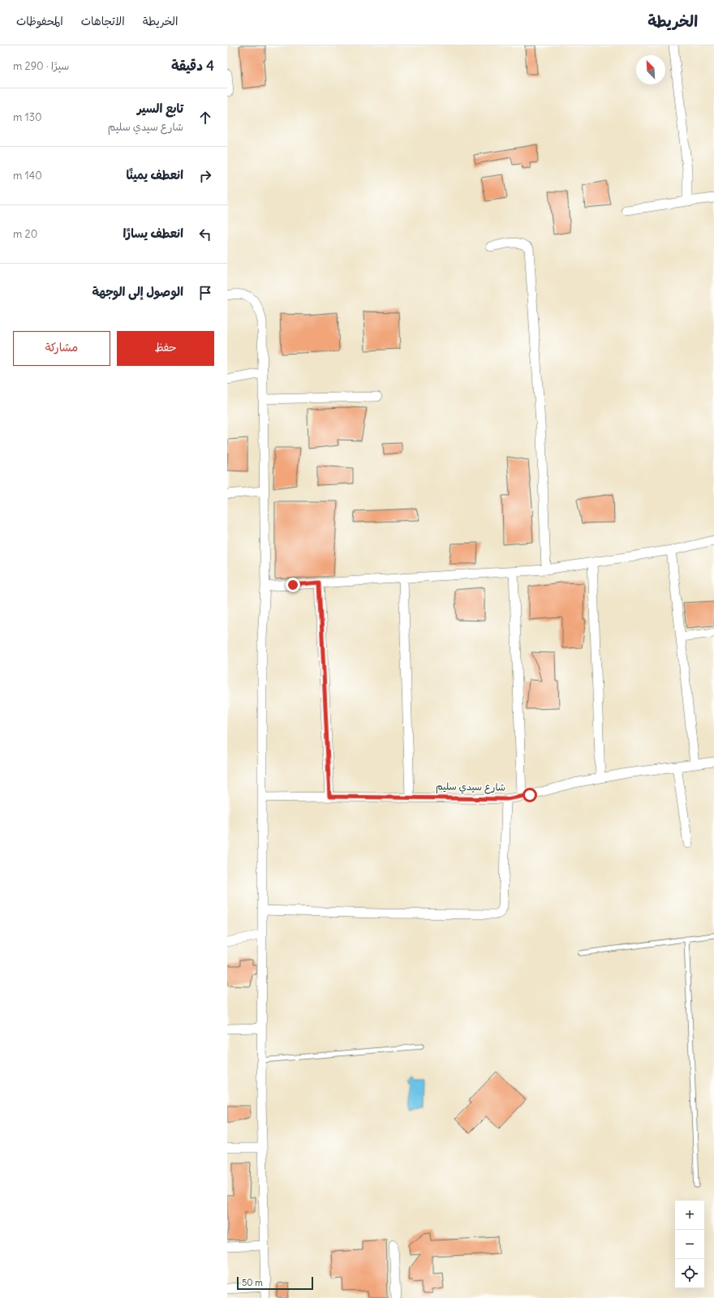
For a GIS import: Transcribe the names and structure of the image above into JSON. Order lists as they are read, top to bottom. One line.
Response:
{"streets":{"street":["شارع سيدي سليم"]},"scale_bar":"50 m","north":"top left","page":{"header":"الخريطة","nav":["الخريطة","الاتجاهات","المحفوظات"],"heading":["4 دقيقة","سيرًا · 290 m"],"list":[["تابع السير","شارع سيدي سليم","130 m"],["انعطف يمينًا","140 m"],["انعطف يسارًا","20 m"],"الوصول إلى الوجهة"],"buttons":["حفظ","مشاركة"],"map_buttons":["+","−"],"scale":"50 m"}}
